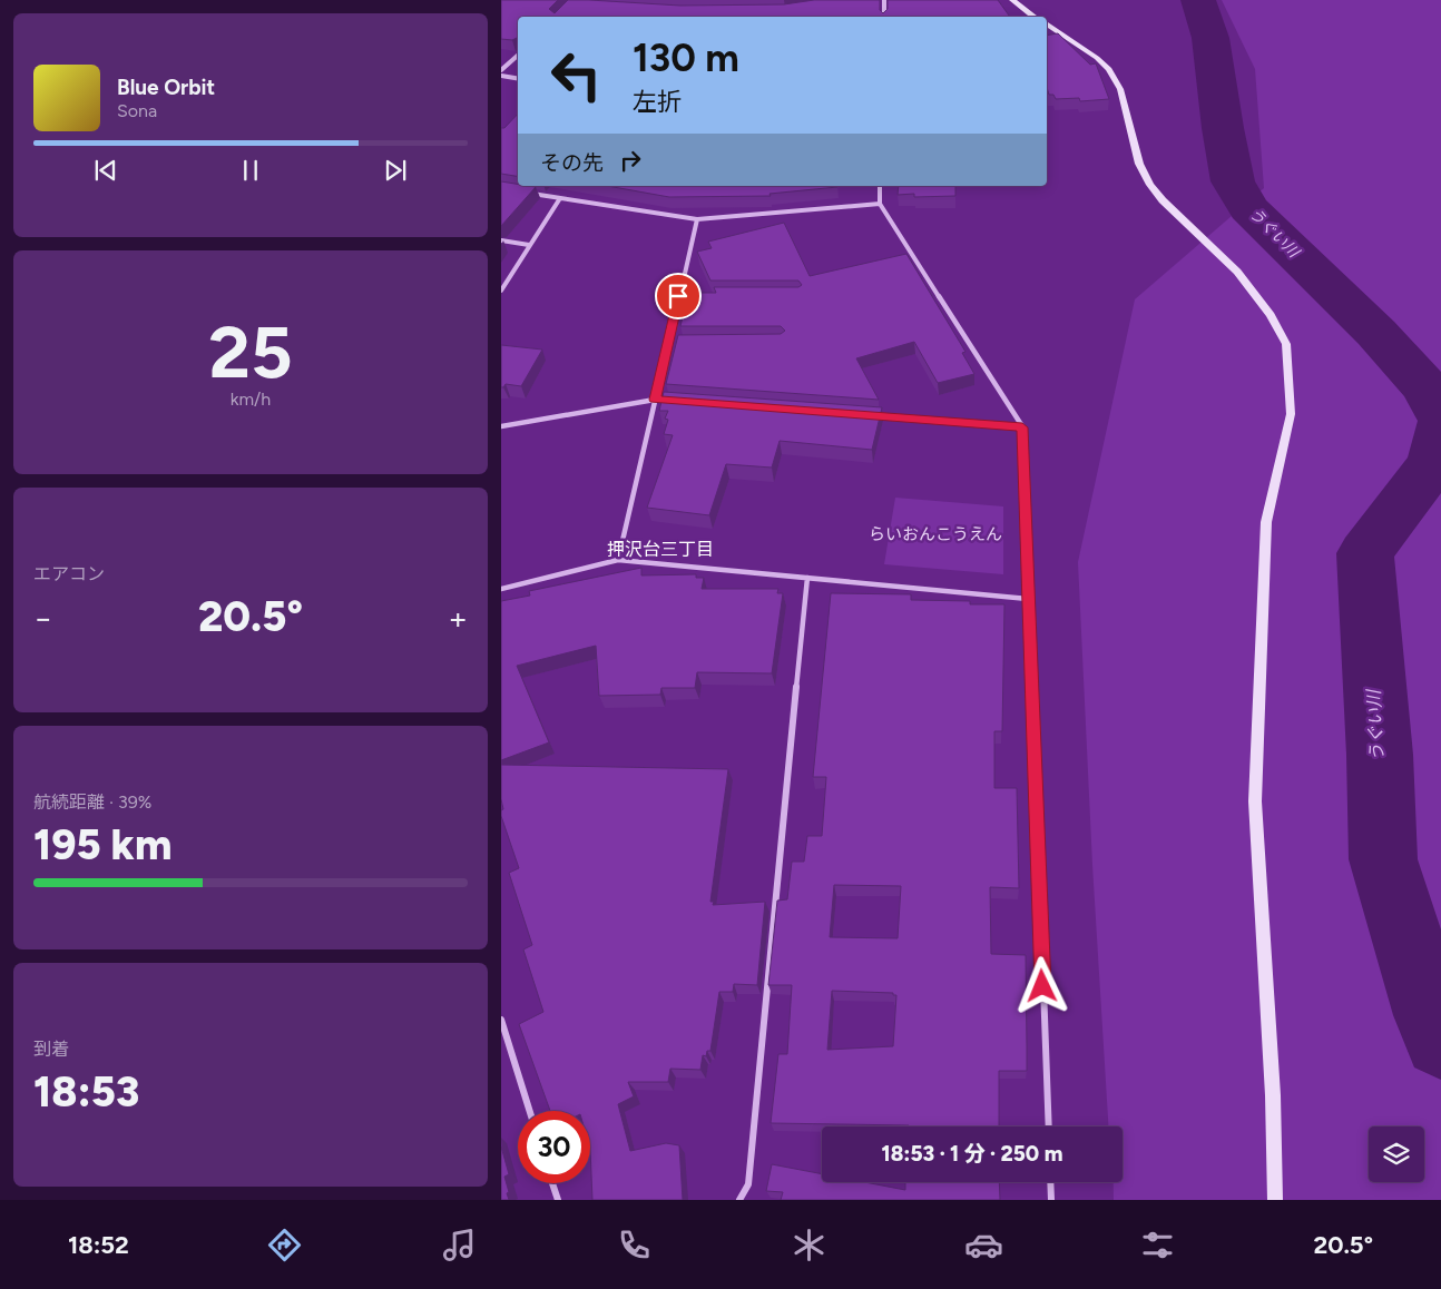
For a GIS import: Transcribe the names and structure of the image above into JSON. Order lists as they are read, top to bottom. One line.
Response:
{"districts":["押沢台三丁目"],"water":["うぐい川"],"parks":["らいおんこうえん"],"page":{"turn":["130 m","左折"],"song":["Blue Orbit","Sona"],"then":"その先","tile":[["25","km/h"],"エアコン",["航続距離 · 39%","195 km"],["到着","18:53"]],"heat":["−","20.5°","+"],"limit":"30","trip":"18:53 · 1 分 · 250 m","tabs":["18:52","20.5°"]}}
